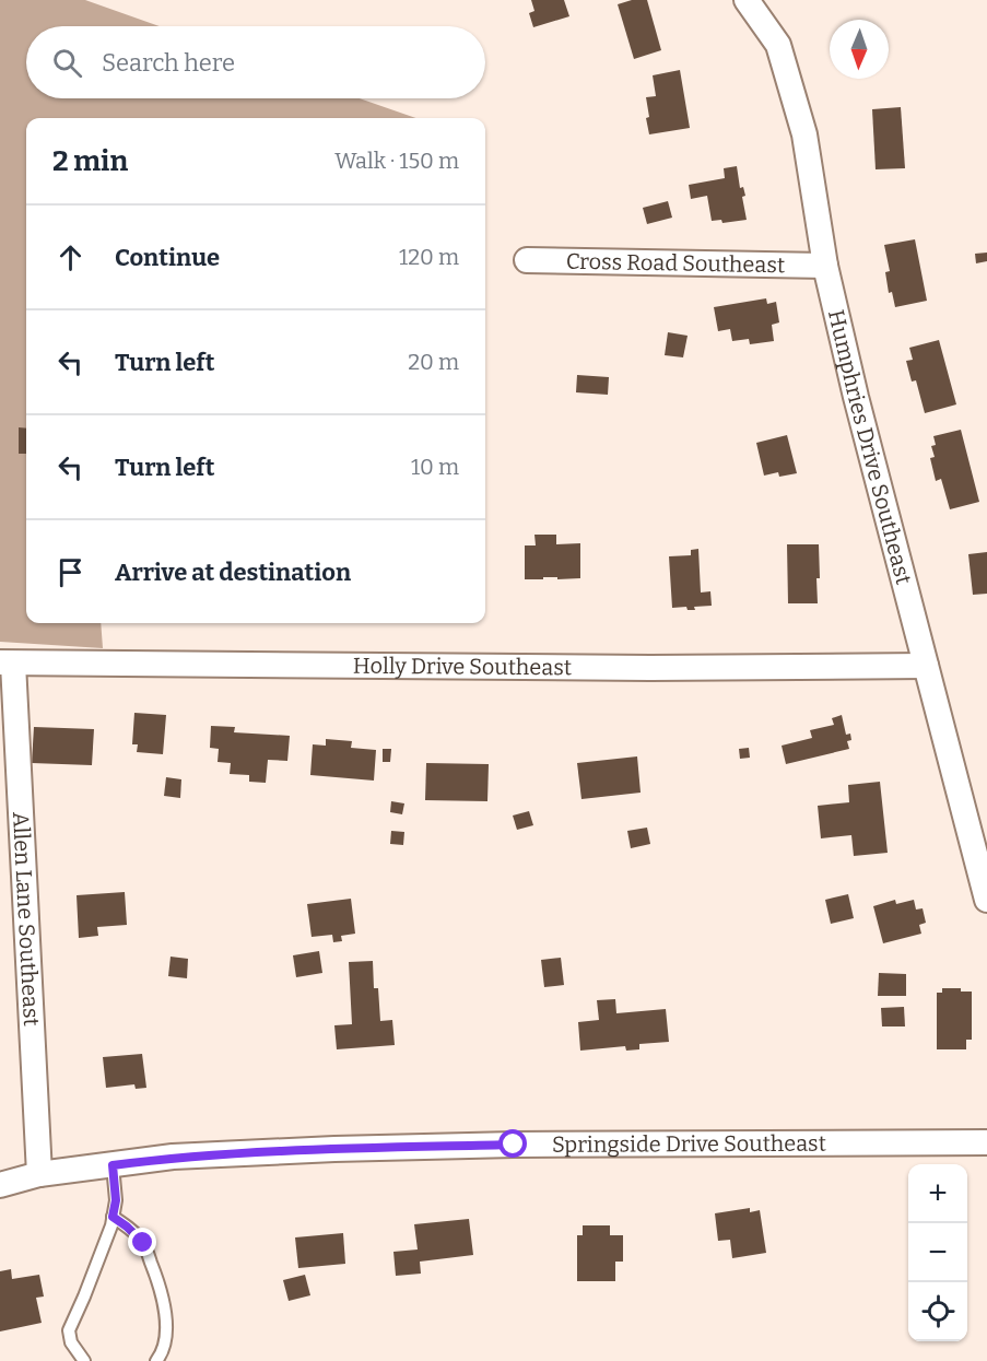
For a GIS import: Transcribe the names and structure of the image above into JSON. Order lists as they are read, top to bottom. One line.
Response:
{"streets":{"street":["Cross Road Southeast","Humphries Drive Southeast","Holly Drive Southeast","Allen Lane Southeast","Springside Drive Southeast"]},"crossings":[["Cross Road Southeast","Humphries Drive Southeast"],["Humphries Drive Southeast","Holly Drive Southeast"],["Holly Drive Southeast","Allen Lane Southeast"],["Allen Lane Southeast","Springside Drive Southeast"]],"north":"bottom","page":{"search":"Search here","heading":["2 min","Walk · 150 m"],"list":[["Continue","120 m"],["Turn left","20 m"],["Turn left","10 m"],"Arrive at destination"],"map_buttons":["+","−"]}}
